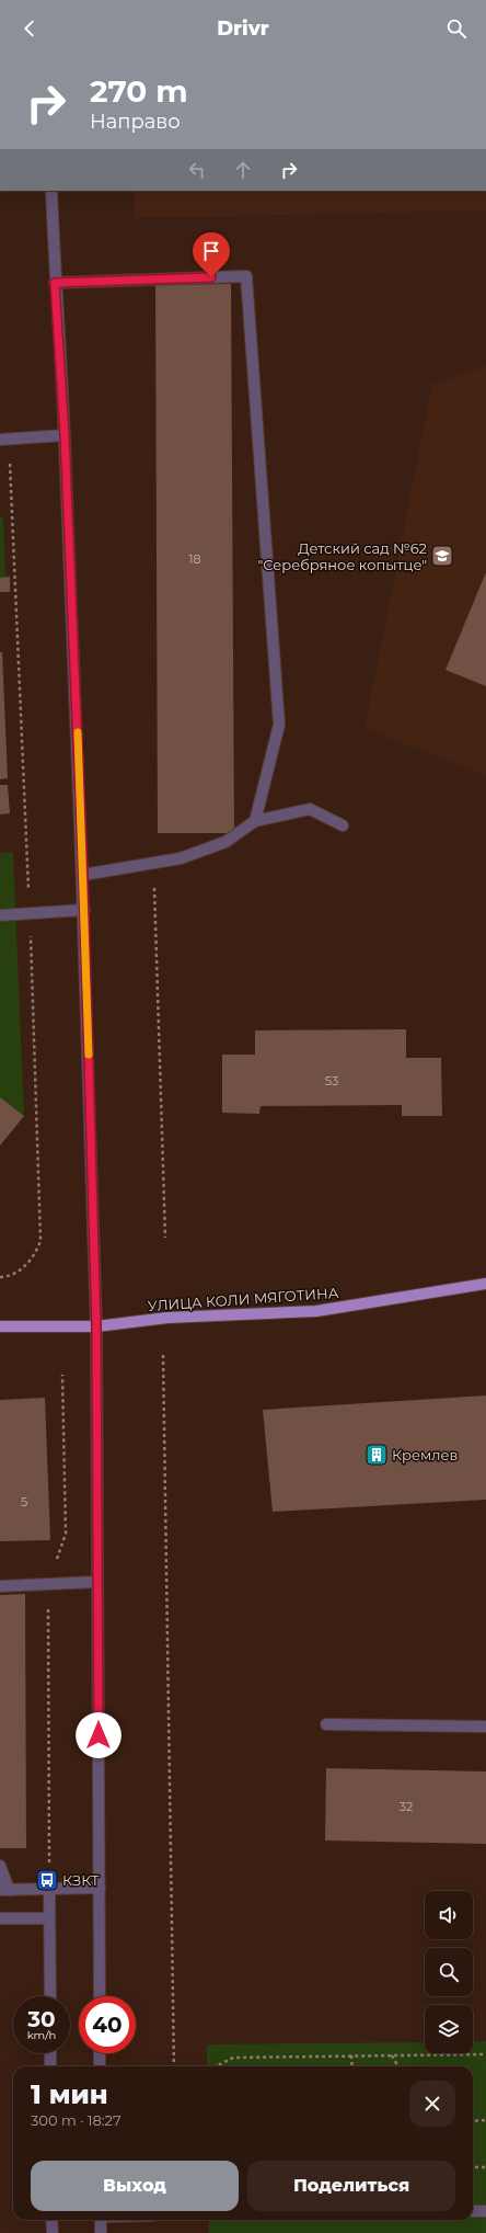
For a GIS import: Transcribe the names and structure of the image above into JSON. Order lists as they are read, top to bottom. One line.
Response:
{"streets":{"main road":["УЛИЦА КОЛИ МЯГОТИНА"]},"places":{"school or university":["Детский сад №62 \"Серебряное копытце\""],"building":["Кремлев"],"bus stop":["КЗКТ"]},"house_numbers":["18","53","5","32"],"page":{"header":"Drivr","turn":["270 m","Направо"],"speed":"30 km/h","limit":"40","heading":["1 мин","300 m · 18:27"],"buttons":["Выход","Поделиться"]}}
